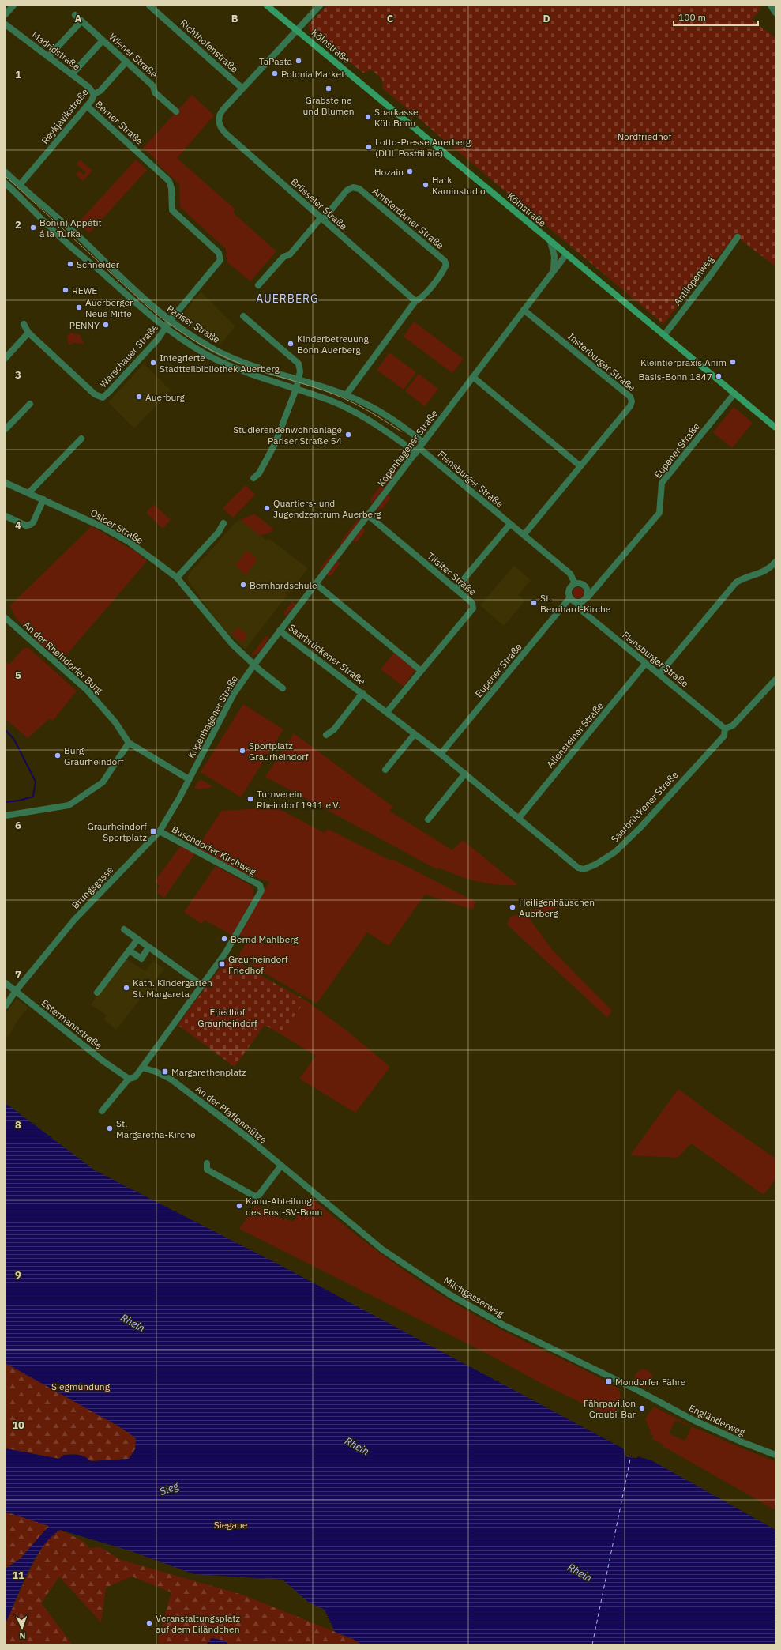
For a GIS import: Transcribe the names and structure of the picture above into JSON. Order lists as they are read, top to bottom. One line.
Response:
{"streets":{"main road":["Kölnstraße"],"street":["Richthofenstraße","Madridstraße","Wiener Straße","Reykjavikstraße","Berner Straße","Brüsseler Straße","Amsterdamer Straße","Antilopenweg","Pariser Straße","Warschauer Straße","Insterburger Straße","Kopenhagener Straße","Eupener Straße","Flensburger Straße","Osloer Straße","Tilsiter Straße","Saarbrückener Straße","An der Rheindorfer Burg","Allensteiner Straße","Buschdorfer Kirchweg","Brungsgasse","Estermannstraße","An der Pfaffenmütze","Milchgasserweg","Engländerweg"]},"crossings":[["Richthofenstraße","Brüsseler Straße"],["Kölnstraße","Brüsseler Straße"],["Kölnstraße","Antilopenweg"],["Kölnstraße","Kopenhagener Straße"],["Kölnstraße","Eupener Straße"],["Madridstraße","Reykjavikstraße"],["Wiener Straße","Reykjavikstraße"],["Reykjavikstraße","Berner Straße"],["Reykjavikstraße","Pariser Straße"],["Berner Straße","Pariser Straße"],["Berner Straße","Warschauer Straße"],["Brüsseler Straße","Amsterdamer Straße"],["Pariser Straße","Warschauer Straße"],["Pariser Straße","Kopenhagener Straße"],["Pariser Straße","Flensburger Straße"],["Insterburger Straße","Kopenhagener Straße"],["Insterburger Straße","Flensburger Straße"],["Kopenhagener Straße","Flensburger Straße"],["Kopenhagener Straße","Osloer Straße"],["Kopenhagener Straße","Tilsiter Straße"],["Kopenhagener Straße","Saarbrückener Straße"],["Kopenhagener Straße","An der Rheindorfer Burg"],["Kopenhagener Straße","Brungsgasse"],["Eupener Straße","Flensburger Straße"],["Eupener Straße","Saarbrückener Straße"],["Flensburger Straße","Saarbrückener Straße"],["Flensburger Straße","Allensteiner Straße"],["Tilsiter Straße","Saarbrückener Straße"],["Saarbrückener Straße","Allensteiner Straße"],["An der Rheindorfer Burg","Brungsgasse"],["Buschdorfer Kirchweg","Brungsgasse"],["Brungsgasse","Estermannstraße"],["An der Pfaffenmütze","Milchgasserweg"],["Milchgasserweg","Engländerweg"]],"districts":["AUERBERG"],"water":["Rhein","Sieg"],"parks":["Nordfriedhof","Friedhof Graurheindorf","Siegmündung","Siegaue"],"places":{"other":["TaPasta","Polonia Market","Grabsteine und Blumen","Sparkasse KölnBonn","Lotto-Presse Auerberg (DHL Postfiliale)","Hozain","Hark Kaminstudio","Bon(n) Appétit á la Turka","Schneider","REWE","Auerberger Neue Mitte","PENNY","Kinderbetreuung Bonn Auerberg","Kleintierpraxis Anim","Integrierte Stadtteilbibliothek Auerberg","Basis-Bonn 1847","Auerburg","Studierendenwohnanlage Pariser Straße 54","Quartiers- und Jugendzentrum Auerberg","Bernhardschule","St. Bernhard-Kirche","Sportplatz Graurheindorf","Burg Graurheindorf","Turnverein Rheindorf 1911 e.V.","Heiligenhäuschen Auerberg","Bernd Mahlberg","Kath. Kindergarten St. Margareta","St. Margaretha-Kirche","Kanu-Abteilung des Post-SV-Bonn","Fährpavillon Graubi-Bar","Veranstaltungsplatz auf dem Eiländchen"],"transit":["Graurheindorf Sportplatz","Graurheindorf Friedhof","Margarethenplatz","Mondorfer Fähre"]},"scale_bar":"100 m","north":"bottom","grid":{"columns":["A","B","C","D"],"rows":["1","2","3","4","5","6","7","8","9","10","11"]}}
